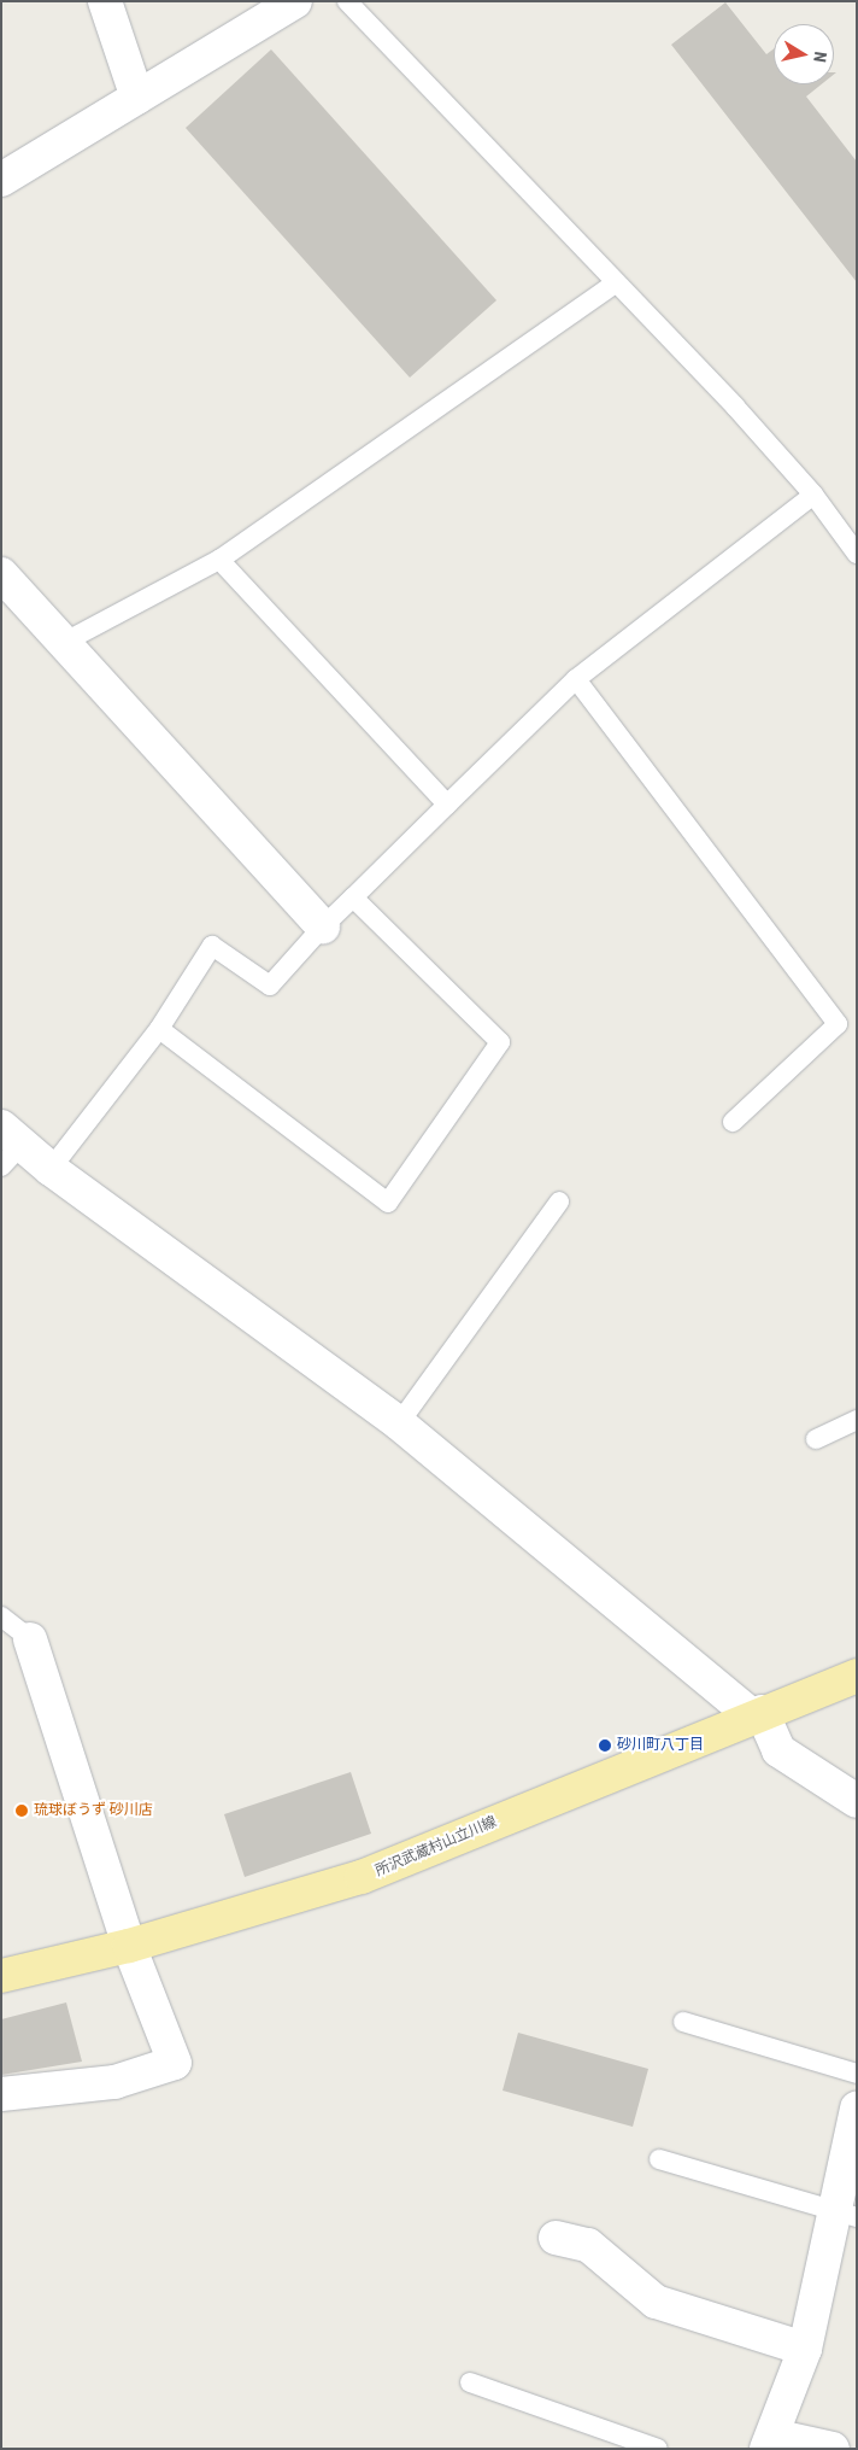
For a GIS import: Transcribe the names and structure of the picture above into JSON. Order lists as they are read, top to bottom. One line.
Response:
{"streets":{"main road":["所沢武蔵村山立川線"]},"places":["砂川町八丁目","琉球ぼうず 砂川店"],"north":"right"}
